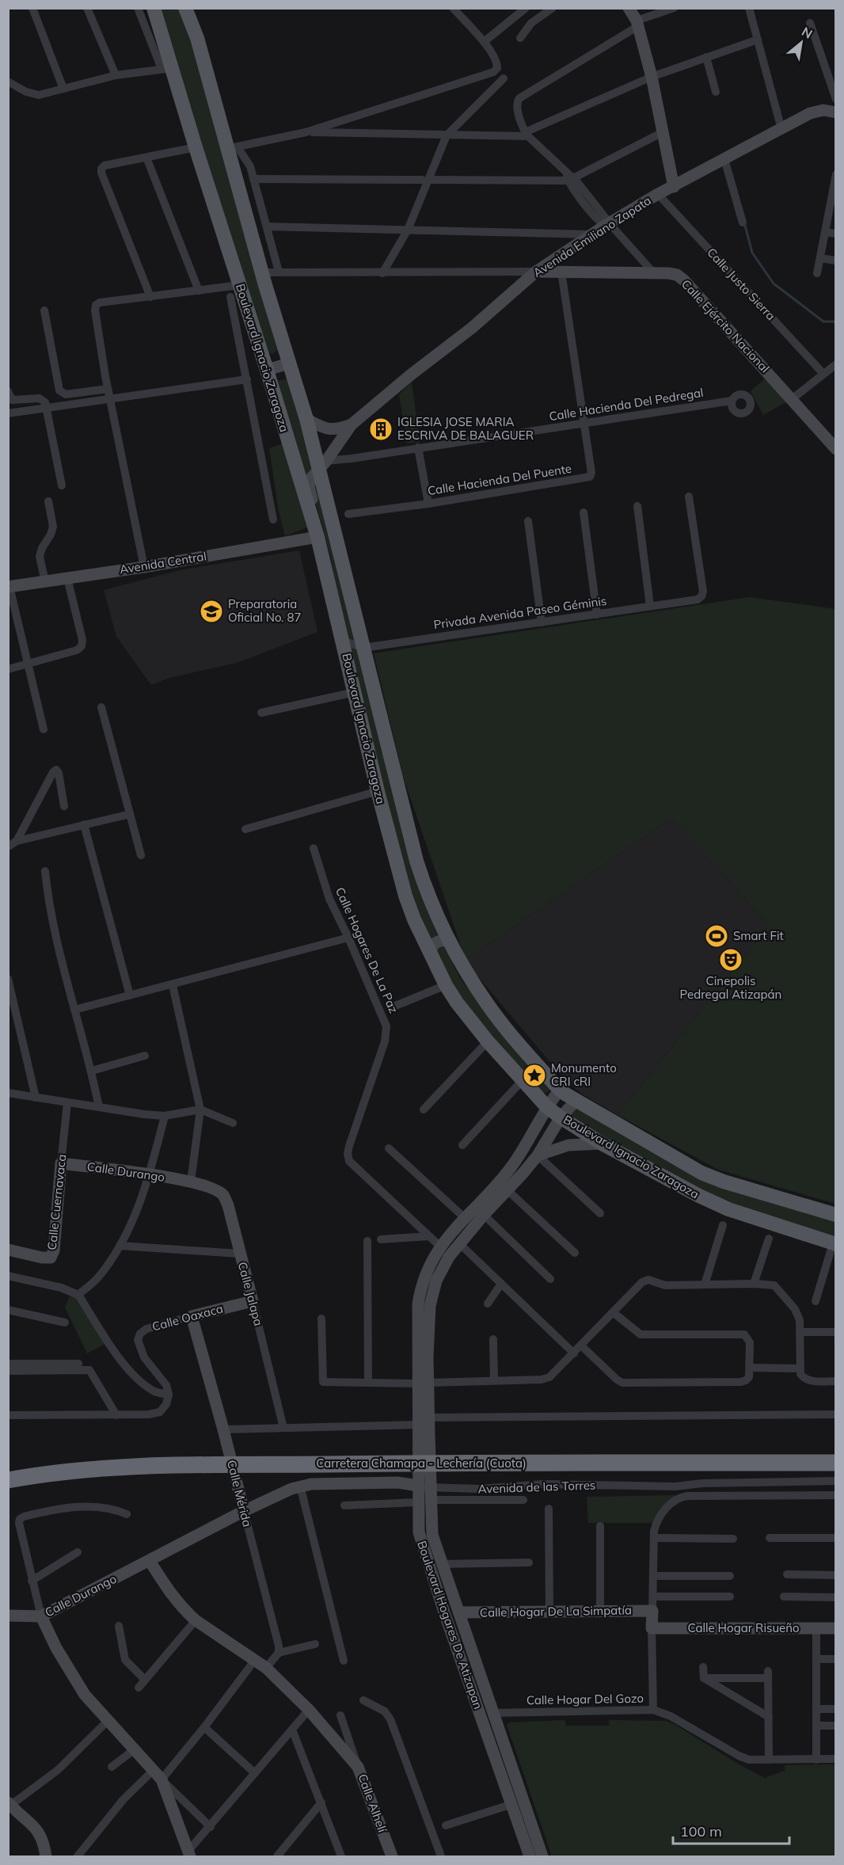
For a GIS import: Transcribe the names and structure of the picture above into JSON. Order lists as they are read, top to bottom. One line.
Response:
{"streets":{"highway":["Carretera Chamapa - Lechería (Cuota)"],"main road":["Boulevard Ignacio Zaragoza"],"street":["Avenida Emiliano Zapata","Calle Justo Sierra","Calle Ejército Nacional","Calle Hacienda Del Pedregal","Calle Hacienda Del Puente","Avenida Central","Privada Avenida Paseo Géminis","Calle Hogares De La Paz","Calle Durango","Calle Cuernavaca","Calle Jalapa","Calle Oaxaca","Avenida de las Torres","Calle Mérida","Calle Hogar De La Simpatía","Boulevard Hogares De Atizapan","Calle Hogar Risueño","Calle Hogar Del Gozo","Calle Alhelí"]},"crossings":[["Avenida Emiliano Zapata","Calle Justo Sierra"],["Avenida Emiliano Zapata","Calle Ejército Nacional"],["Avenida Emiliano Zapata","Boulevard Ignacio Zaragoza"],["Avenida Emiliano Zapata","Calle Hacienda Del Pedregal"],["Calle Ejército Nacional","Calle Hacienda Del Puente"],["Boulevard Ignacio Zaragoza","Calle Hacienda Del Pedregal"],["Boulevard Ignacio Zaragoza","Avenida Central"],["Boulevard Ignacio Zaragoza","Privada Avenida Paseo Géminis"],["Boulevard Ignacio Zaragoza","Boulevard Hogares De Atizapan"],["Calle Hacienda Del Pedregal","Calle Hacienda Del Puente"],["Calle Hogares De La Paz","Boulevard Hogares De Atizapan"],["Calle Durango","Calle Cuernavaca"],["Calle Durango","Calle Jalapa"],["Calle Durango","Avenida de las Torres"],["Calle Durango","Calle Mérida"],["Calle Durango","Calle Alhelí"],["Calle Jalapa","Calle Oaxaca"],["Calle Oaxaca","Calle Mérida"],["Avenida de las Torres","Calle Mérida"],["Avenida de las Torres","Boulevard Hogares De Atizapan"],["Calle Hogar De La Simpatía","Boulevard Hogares De Atizapan"],["Boulevard Hogares De Atizapan","Calle Hogar Del Gozo"]],"places":{"building":["IGLESIA JOSE MARIA ESCRIVA DE BALAGUER"],"school or university":["Preparatoria Oficial No. 87"],"sports":["Smart Fit"],"theatre":["Cinepolis Pedregal Atizapán"],"place":["Monumento CRI cRI"]},"scale_bar":"100 m","north":"top right"}
